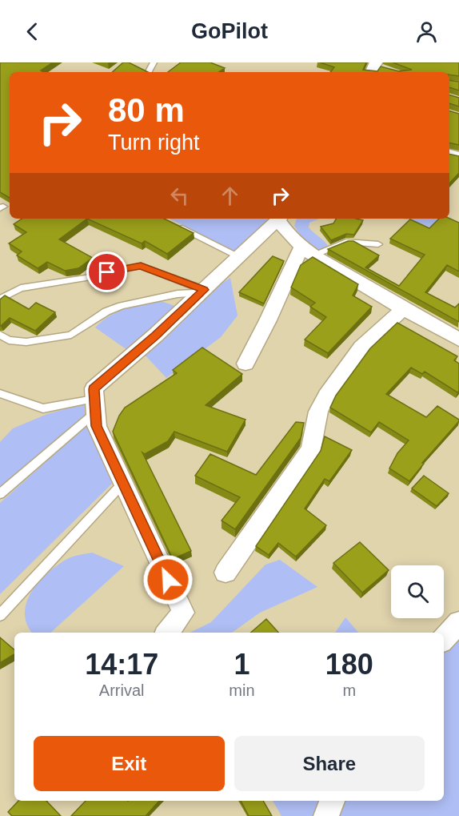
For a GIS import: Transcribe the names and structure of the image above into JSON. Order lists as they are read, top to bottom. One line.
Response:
{"page":{"header":"GoPilot","turn":["80 m","Turn right"],"eta":["14:17","Arrival","1","min","180","m"],"buttons":["Exit","Share"]}}
